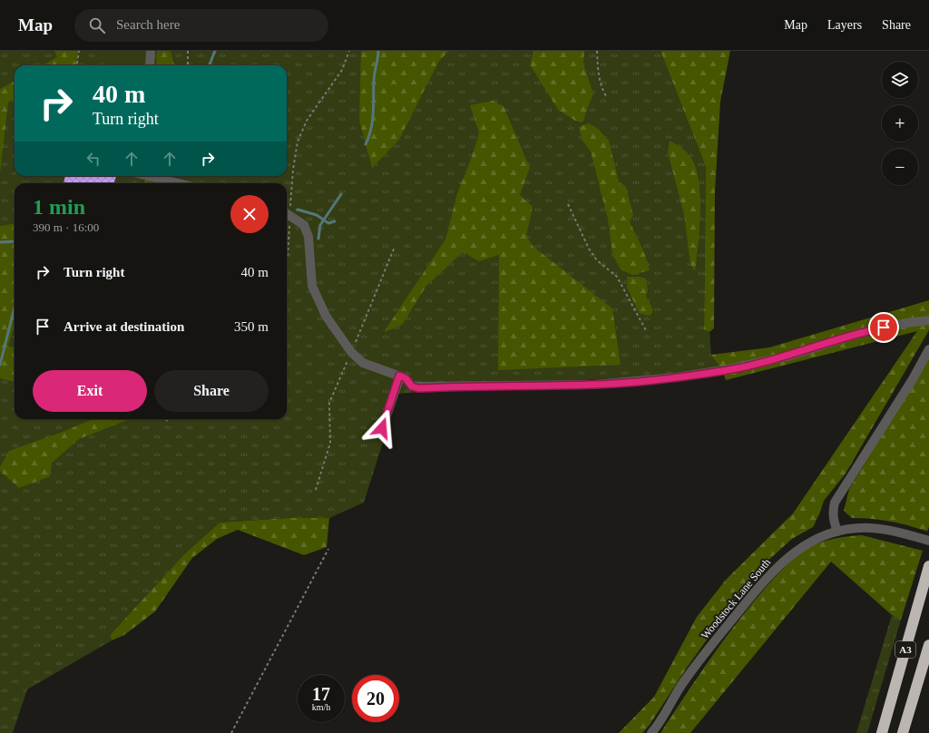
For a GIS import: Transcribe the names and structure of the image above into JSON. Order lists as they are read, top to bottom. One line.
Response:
{"streets":{"highway":["A3"],"street":["Woodstock Lane South"]},"page":{"header":"Map","search":"Search here","nav":["Map","Layers","Share"],"map_buttons":["+","−"],"turn":["40 m","Turn right"],"heading":["1 min","390 m · 16:00"],"list":[{"name":"Turn right","value":"40 m"},{"name":"Arrive at destination","value":"350 m"}],"buttons":["Exit","Share"],"speed":"17 km/h","limit":"20"}}
